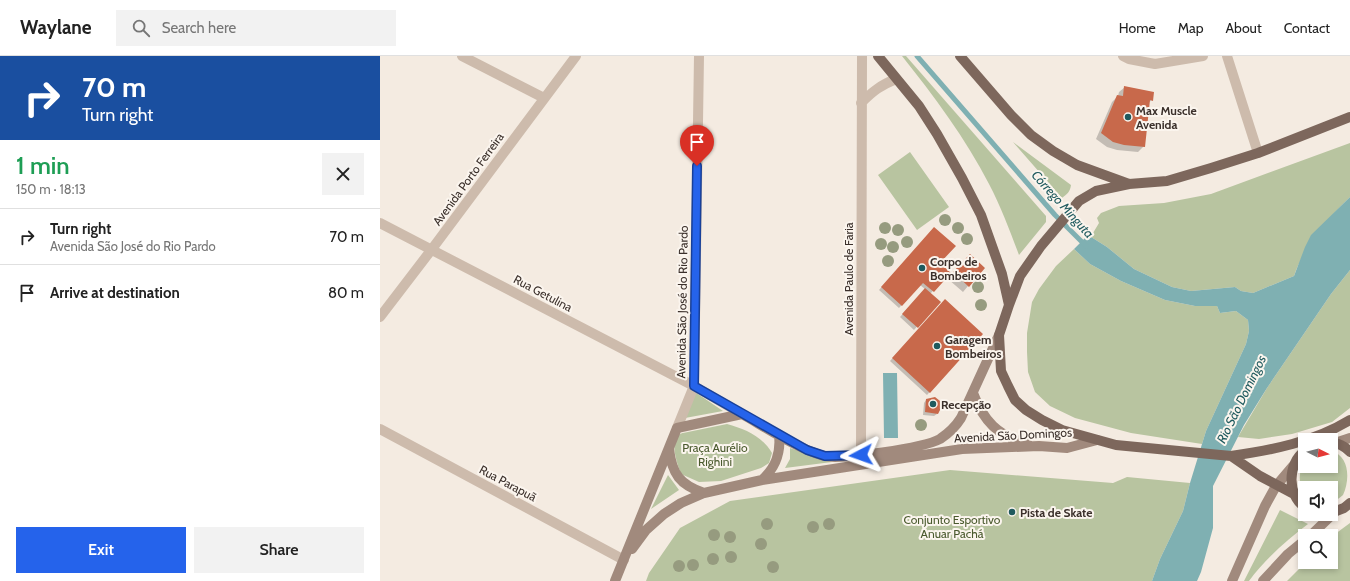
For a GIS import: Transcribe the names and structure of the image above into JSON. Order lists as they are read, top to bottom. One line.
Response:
{"streets":{"street":["Avenida Porto Ferreira","Avenida Paulo de Faria","Rua Getulina","Avenida São José do Rio Pardo","Avenida São Domingos","Rua Parapuã"]},"crossings":[["Avenida Porto Ferreira","Rua Getulina"],["Avenida Paulo de Faria","Avenida São Domingos"],["Rua Getulina","Avenida São José do Rio Pardo"],["Rua Getulina","Avenida São Domingos"],["Avenida São José do Rio Pardo","Avenida São Domingos"],["Avenida São José do Rio Pardo","Rua Parapuã"],["Avenida São Domingos","Rua Parapuã"]],"water":["Córrego Minguta","Rio São Domingos"],"parks":["Praça Aurélio Righini","Conjunto Esportivo Anuar Pachá"],"places":["Max Muscle Avenida","Corpo de Bombeiros","Garagem Bombeiros","Recepção","Pista de Skate"],"north":"right","page":{"header":"Waylane","search":"Search here","nav":["Home","Map","About","Contact"],"turn":["70 m","Turn right"],"heading":["1 min","150 m · 18:13"],"list":[{"name":"Turn right","note":"Avenida São José do Rio Pardo","value":"70 m"},{"name":"Arrive at destination","value":"80 m"}],"buttons":["Exit","Share"]}}
